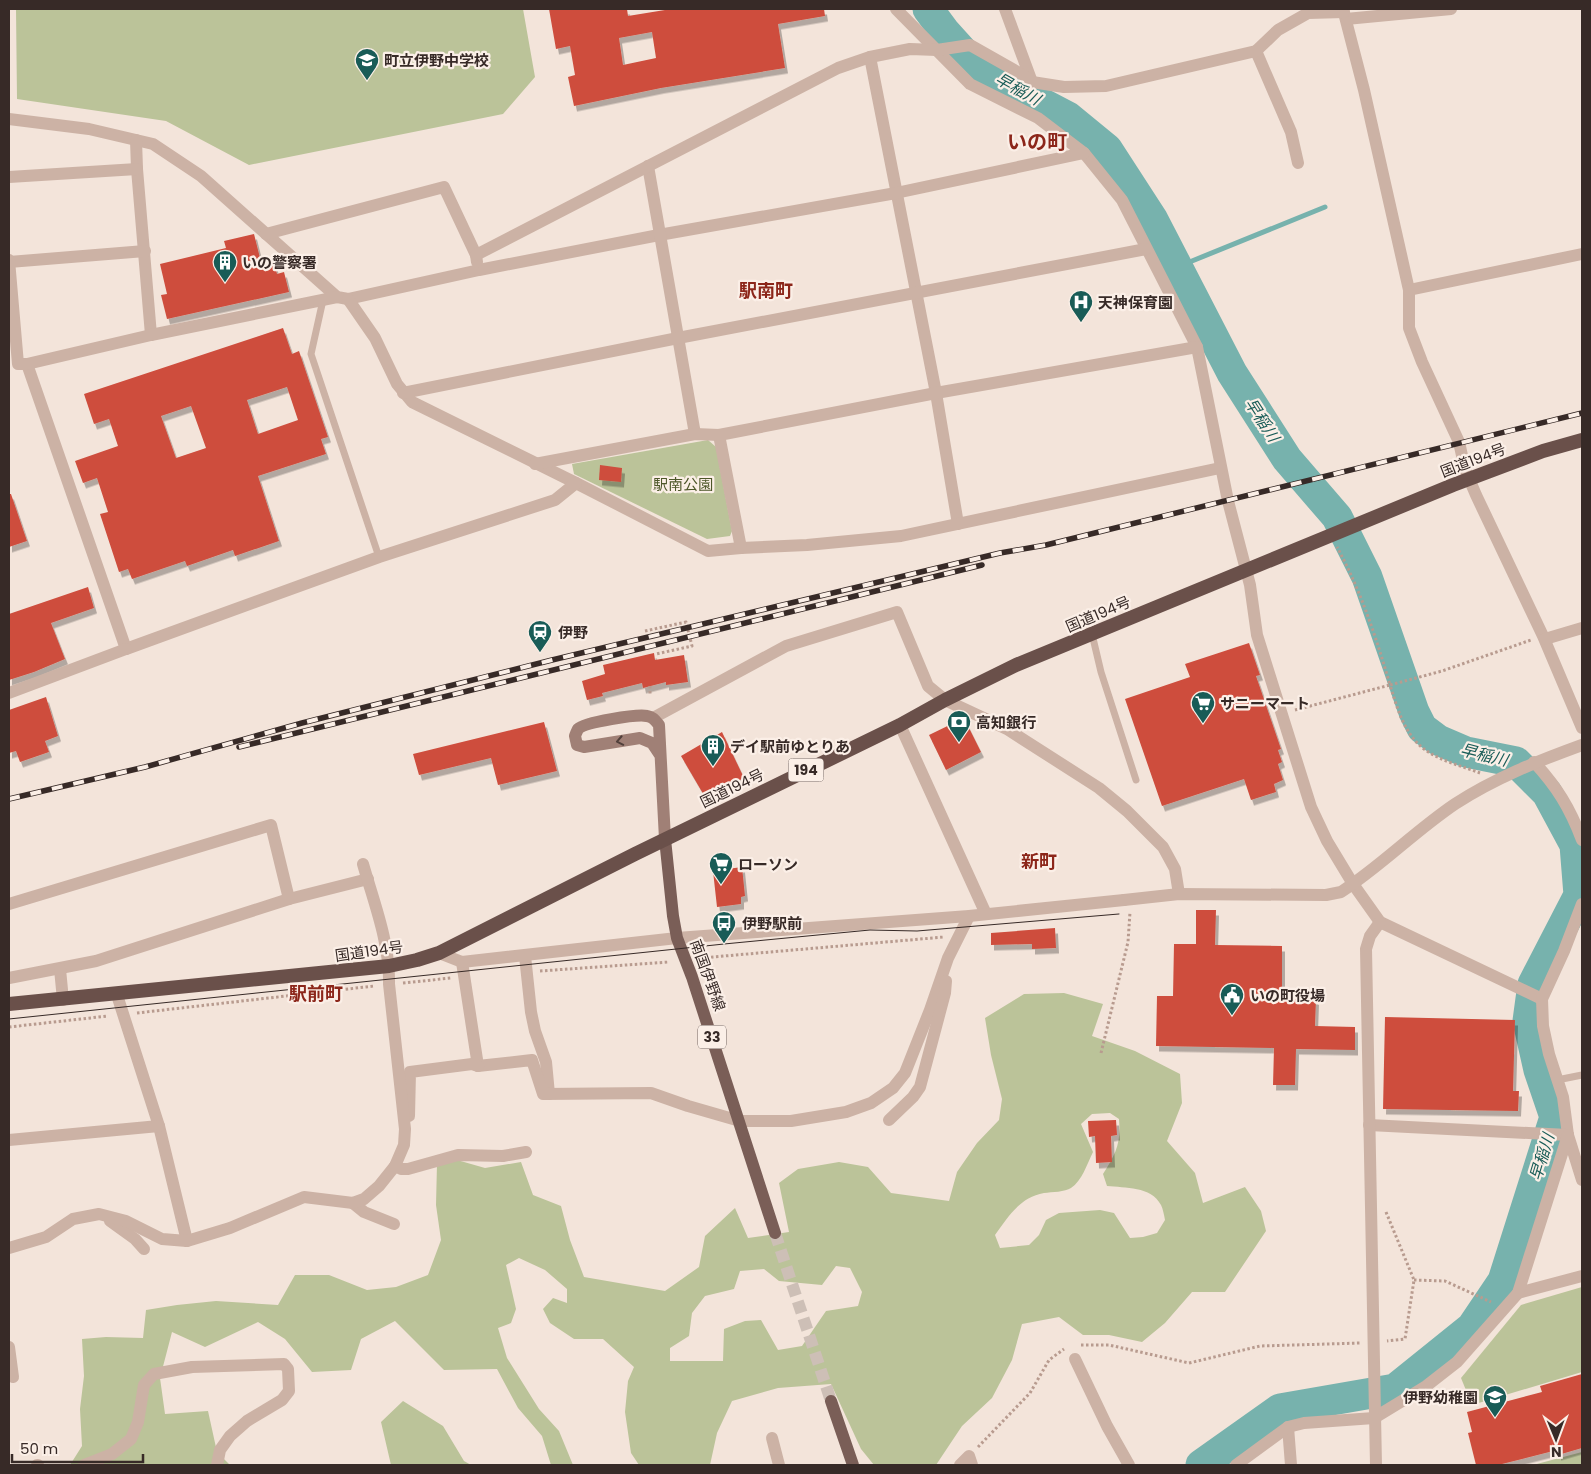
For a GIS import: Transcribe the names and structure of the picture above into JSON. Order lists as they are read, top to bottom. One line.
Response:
{"streets":{"highway":["国道194号","194"],"main road":["南国伊野線","33"]},"crossings":[["国道194号","南国伊野線"]],"districts":["いの町","駅南町","新町","駅前町"],"water":["早稲川"],"parks":["駅南公園"],"places":{"school or university":["町立伊野中学校","伊野幼稚園"],"building":["いの警察署","デイ駅前ゆとりあ"],"hospital":["天神保育園"],"station":["伊野"],"supermarket":["サニーマート","ローソン"],"bank":["高知銀行"],"bus stop":["伊野駅前"],"public building":["いの町役場"]},"scale_bar":"50 m","north":"bottom"}
